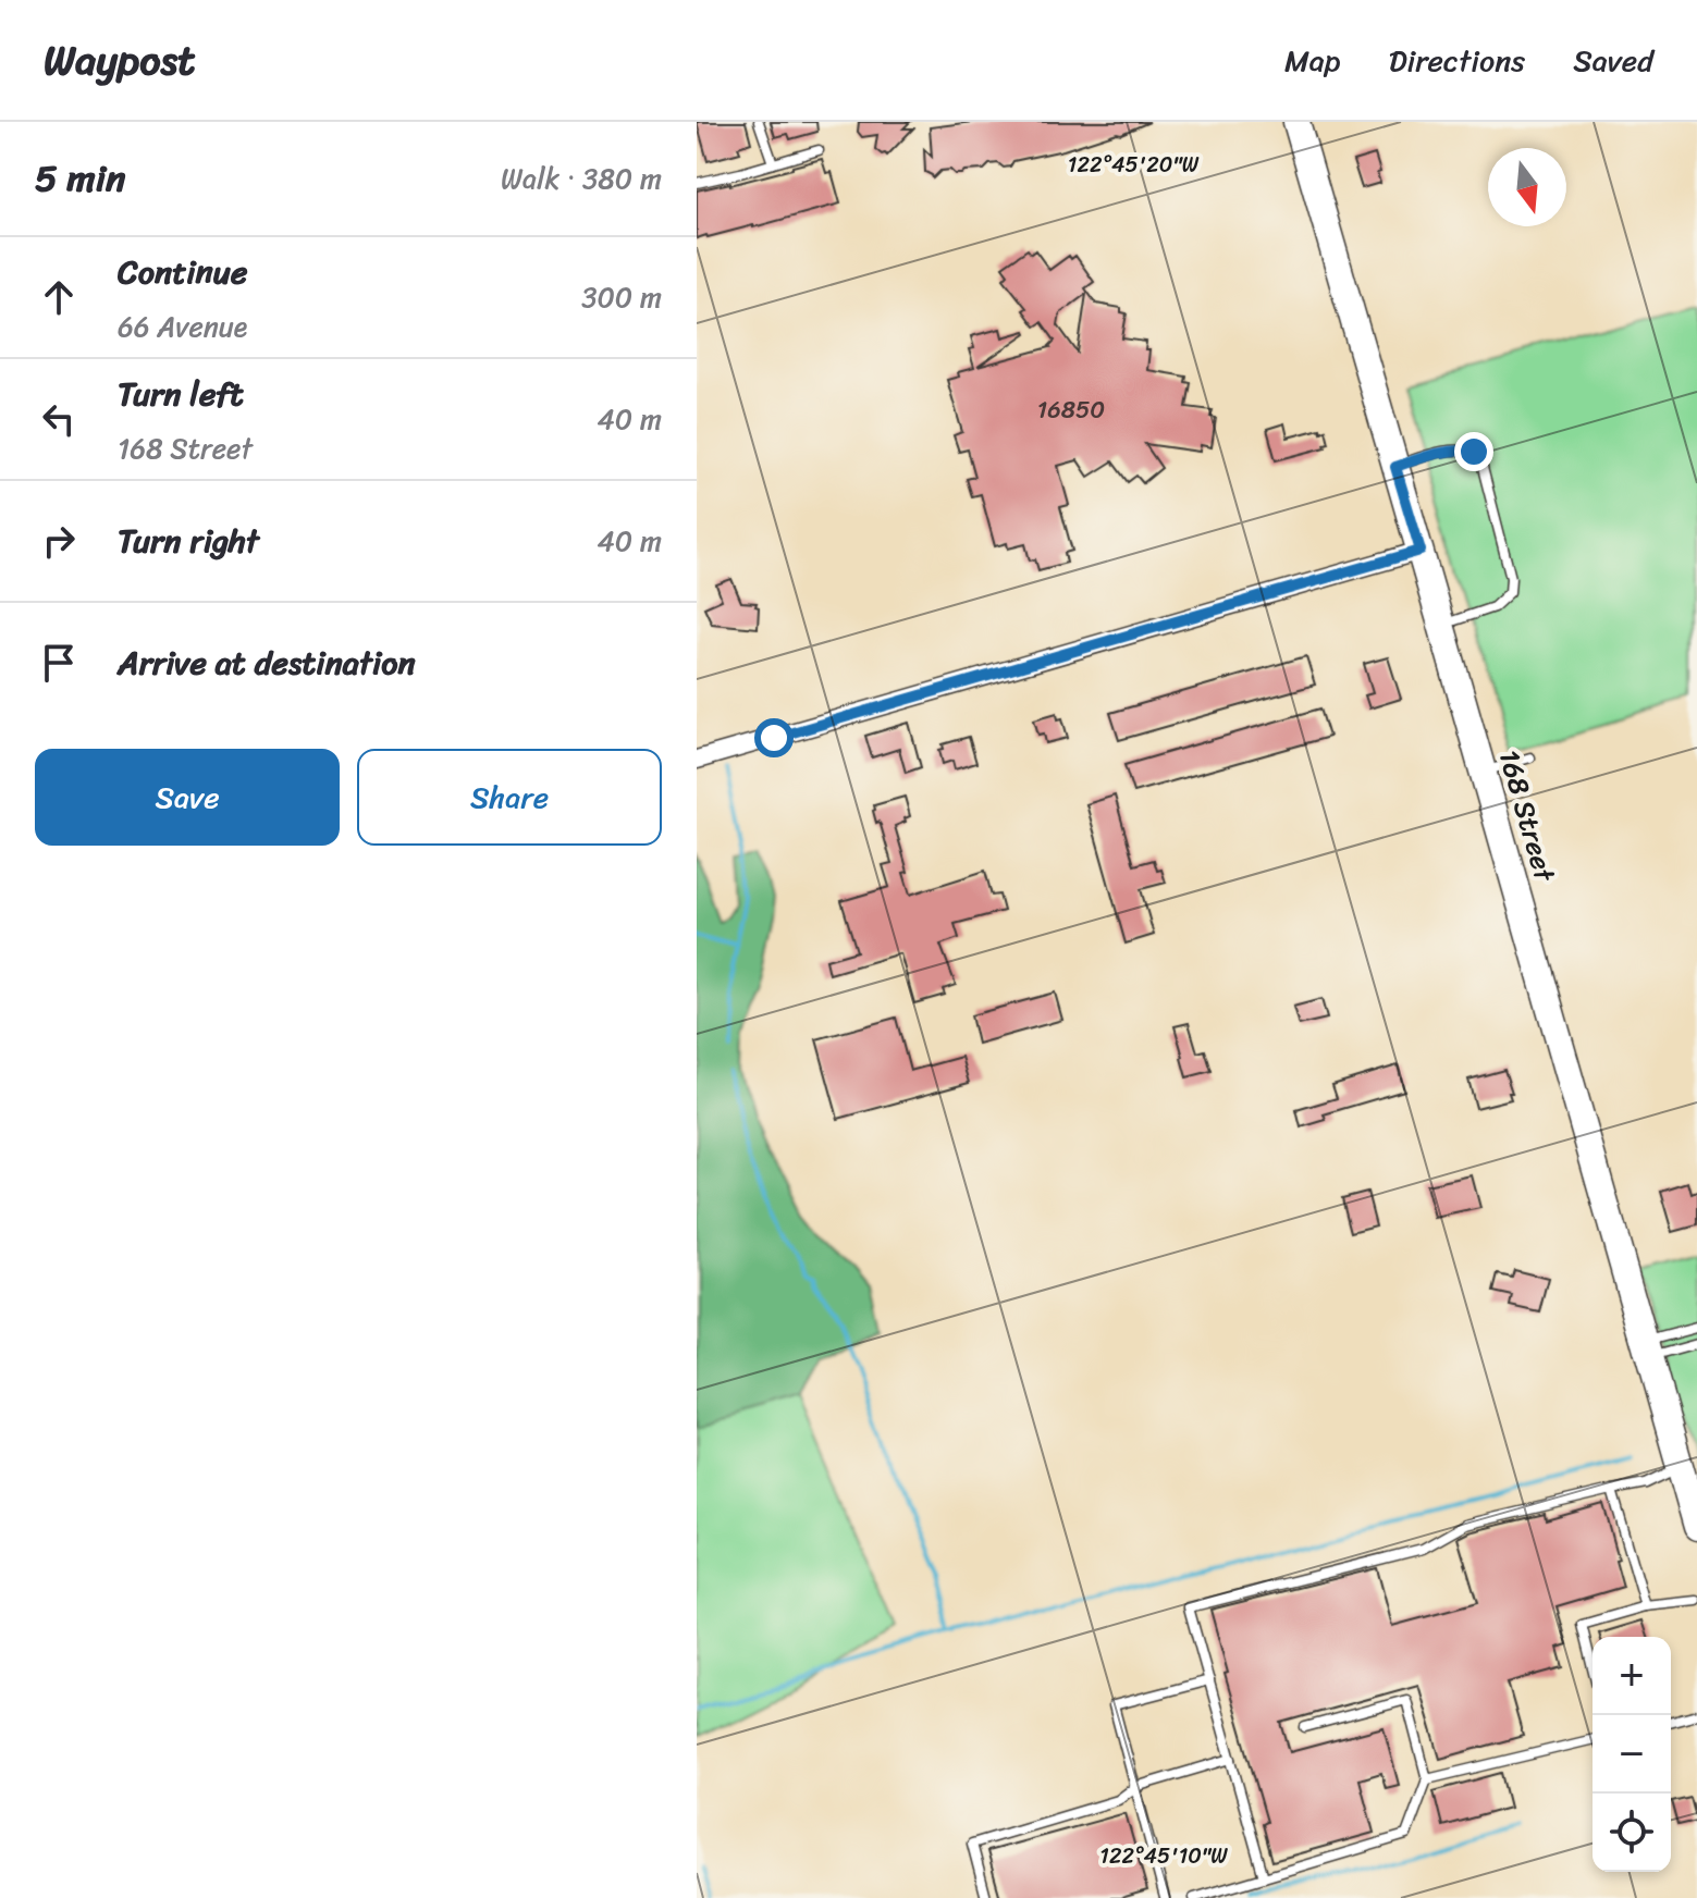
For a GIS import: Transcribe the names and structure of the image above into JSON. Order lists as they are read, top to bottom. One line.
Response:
{"streets":{"main road":["168 Street"]},"house_numbers":["16850"],"north":"bottom","page":{"header":"Waypost","nav":["Map","Directions","Saved"],"heading":["5 min","Walk · 380 m"],"list":[["Continue","66 Avenue","300 m"],["Turn left","168 Street","40 m"],["Turn right","40 m"],"Arrive at destination"],"buttons":["Save","Share"],"map_buttons":["+","−"]},"coordinates":["122°45'20\"W","122°45'10\"W"]}
